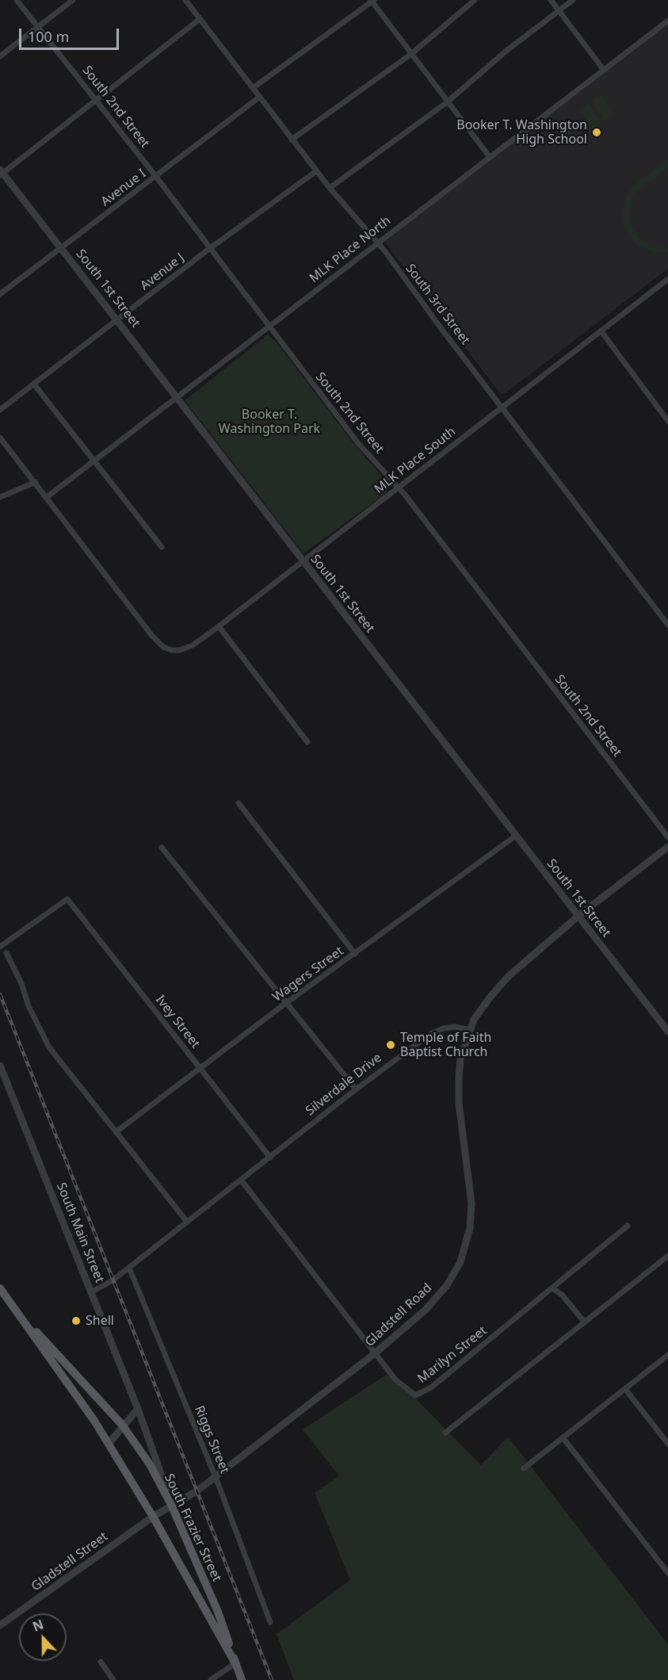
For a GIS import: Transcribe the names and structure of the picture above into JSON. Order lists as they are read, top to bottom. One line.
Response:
{"streets":{"main road":["South Frazier Street"],"street":["South 2nd Street","Avenue I","MLK Place North","Avenue J","South 1st Street","South 3rd Street","MLK Place South","Wagers Street","Ivey Street","Silverdale Drive","South Main Street","Gladstell Road","Marilyn Street","Riggs Street","Gladstell Street"]},"crossings":[["South 2nd Street","Avenue I"],["South 2nd Street","MLK Place North"],["South 2nd Street","Avenue J"],["South 2nd Street","MLK Place South"],["Avenue I","South 1st Street"],["Avenue I","South 3rd Street"],["MLK Place North","South 1st Street"],["MLK Place North","South 3rd Street"],["MLK Place North","MLK Place South"],["Avenue J","South 1st Street"],["Avenue J","South 3rd Street"],["South 1st Street","MLK Place South"],["South 1st Street","Wagers Street"],["South 3rd Street","MLK Place South"],["Wagers Street","Ivey Street"],["Ivey Street","Silverdale Drive"],["Silverdale Drive","South Main Street"],["Silverdale Drive","Gladstell Road"],["Silverdale Drive","Marilyn Street"],["Silverdale Drive","Riggs Street"],["South Main Street","Gladstell Road"],["South Main Street","South Frazier Street"],["Gladstell Road","Marilyn Street"],["Gladstell Road","Riggs Street"],["Gladstell Road","South Frazier Street"],["Gladstell Road","Gladstell Street"],["South Frazier Street","Gladstell Street"]],"parks":["Booker T. Washington Park"],"places":["Booker T. Washington High School","Temple of Faith Baptist Church","Shell"],"scale_bar":"100 m","north":"top"}
